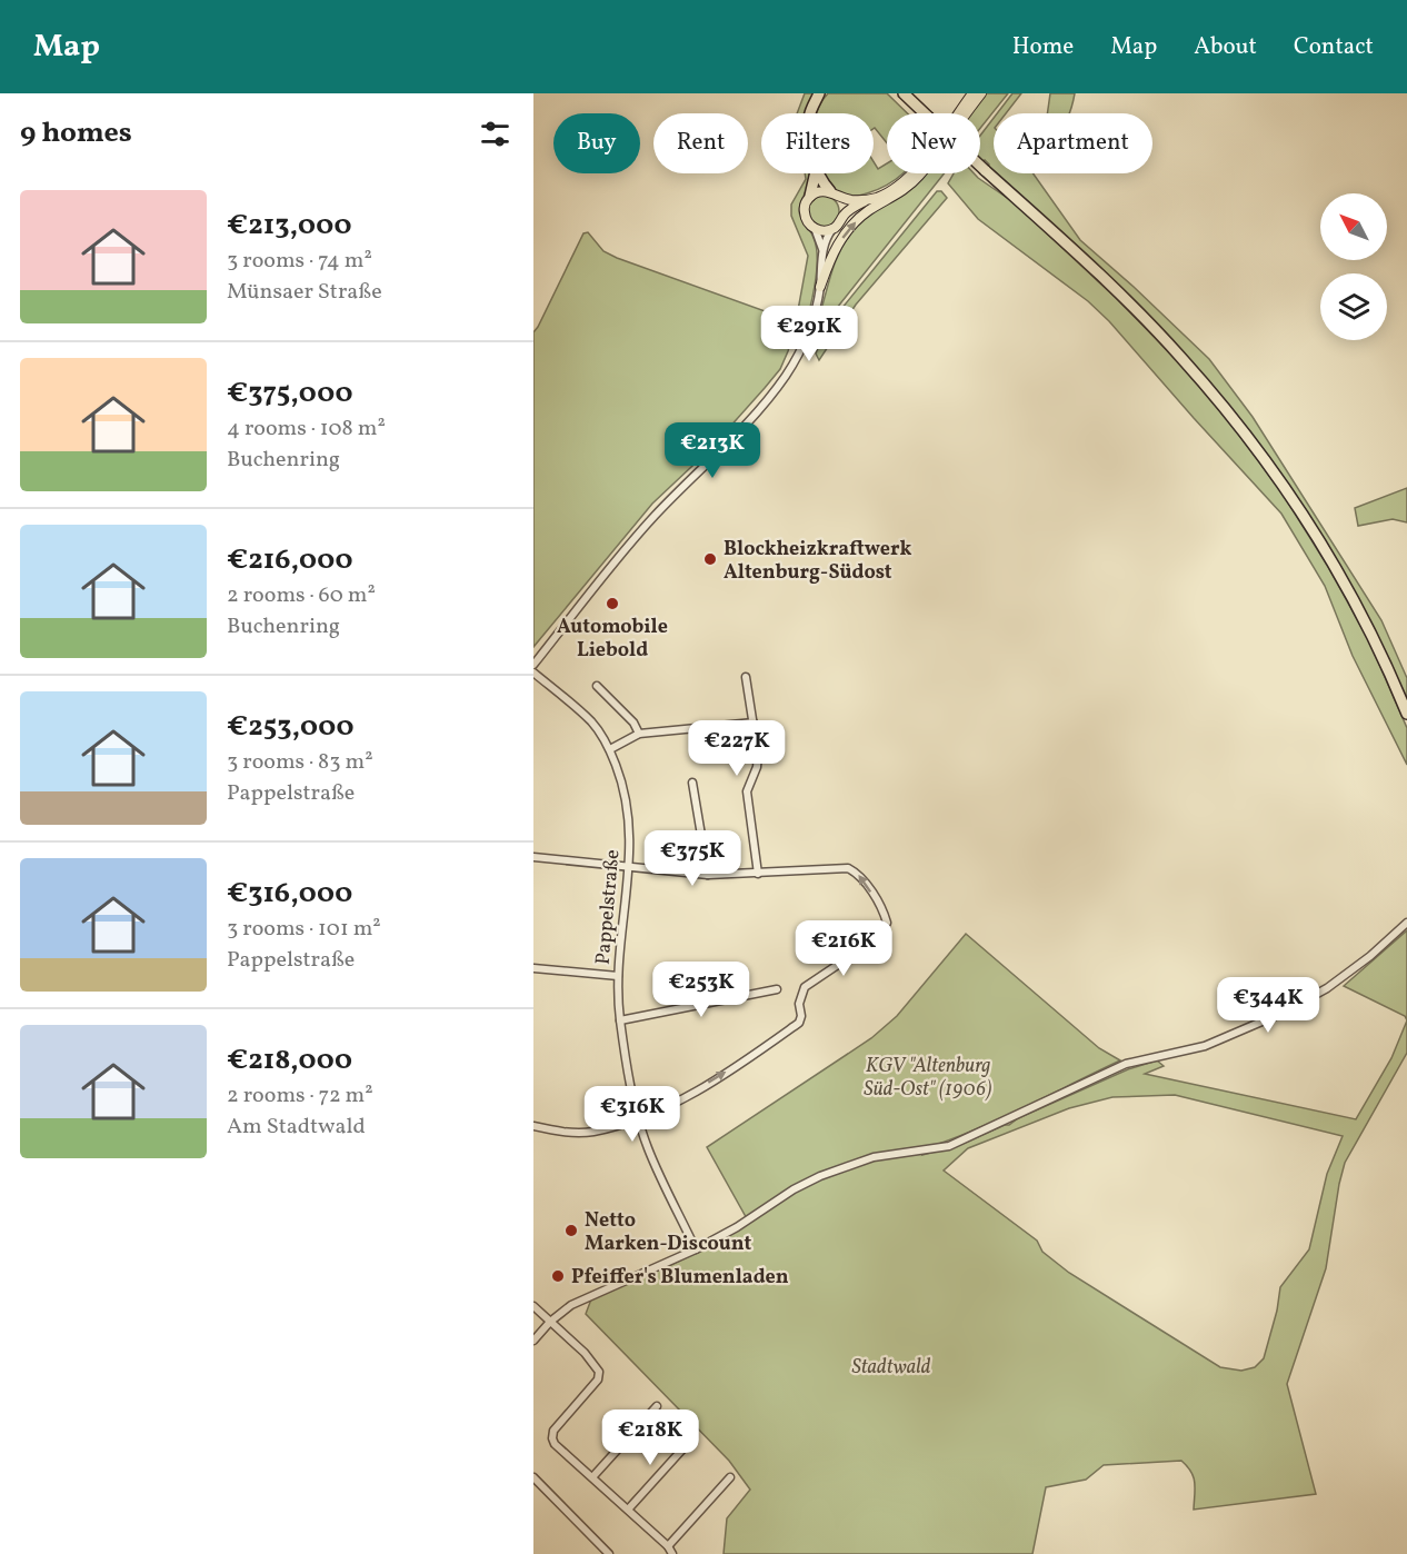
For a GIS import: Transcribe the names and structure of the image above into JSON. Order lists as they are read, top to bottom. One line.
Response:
{"streets":{"street":["Pappelstraße"]},"parks":["KGV \"Altenburg Süd-Ost\" (1906)","Stadtwald"],"places":["Blockheizkraftwerk Altenburg-Südost","Automobile Liebold","Netto Marken-Discount","Pfeiffer's Blumenladen"],"north":"top left","page":{"header":"Map","nav":["Home","Map","About","Contact"],"heading":"9 homes","chip":["Buy","Rent","Filters","New","Apartment"],"list":[{"name":"€213,000","note":"3 rooms · 74 m² · Münsaer Straße"},{"name":"€375,000","note":"4 rooms · 108 m² · Buchenring"},{"name":"€216,000","note":"2 rooms · 60 m² · Buchenring"},{"name":"€253,000","note":"3 rooms · 83 m² · Pappelstraße"},{"name":"€316,000","note":"3 rooms · 101 m² · Pappelstraße"},{"name":"€218,000","note":"2 rooms · 72 m² · Am Stadtwald"}],"price":["€291K","€213K","€227K","€375K","€216K","€253K","€344K","€316K","€218K"]}}
